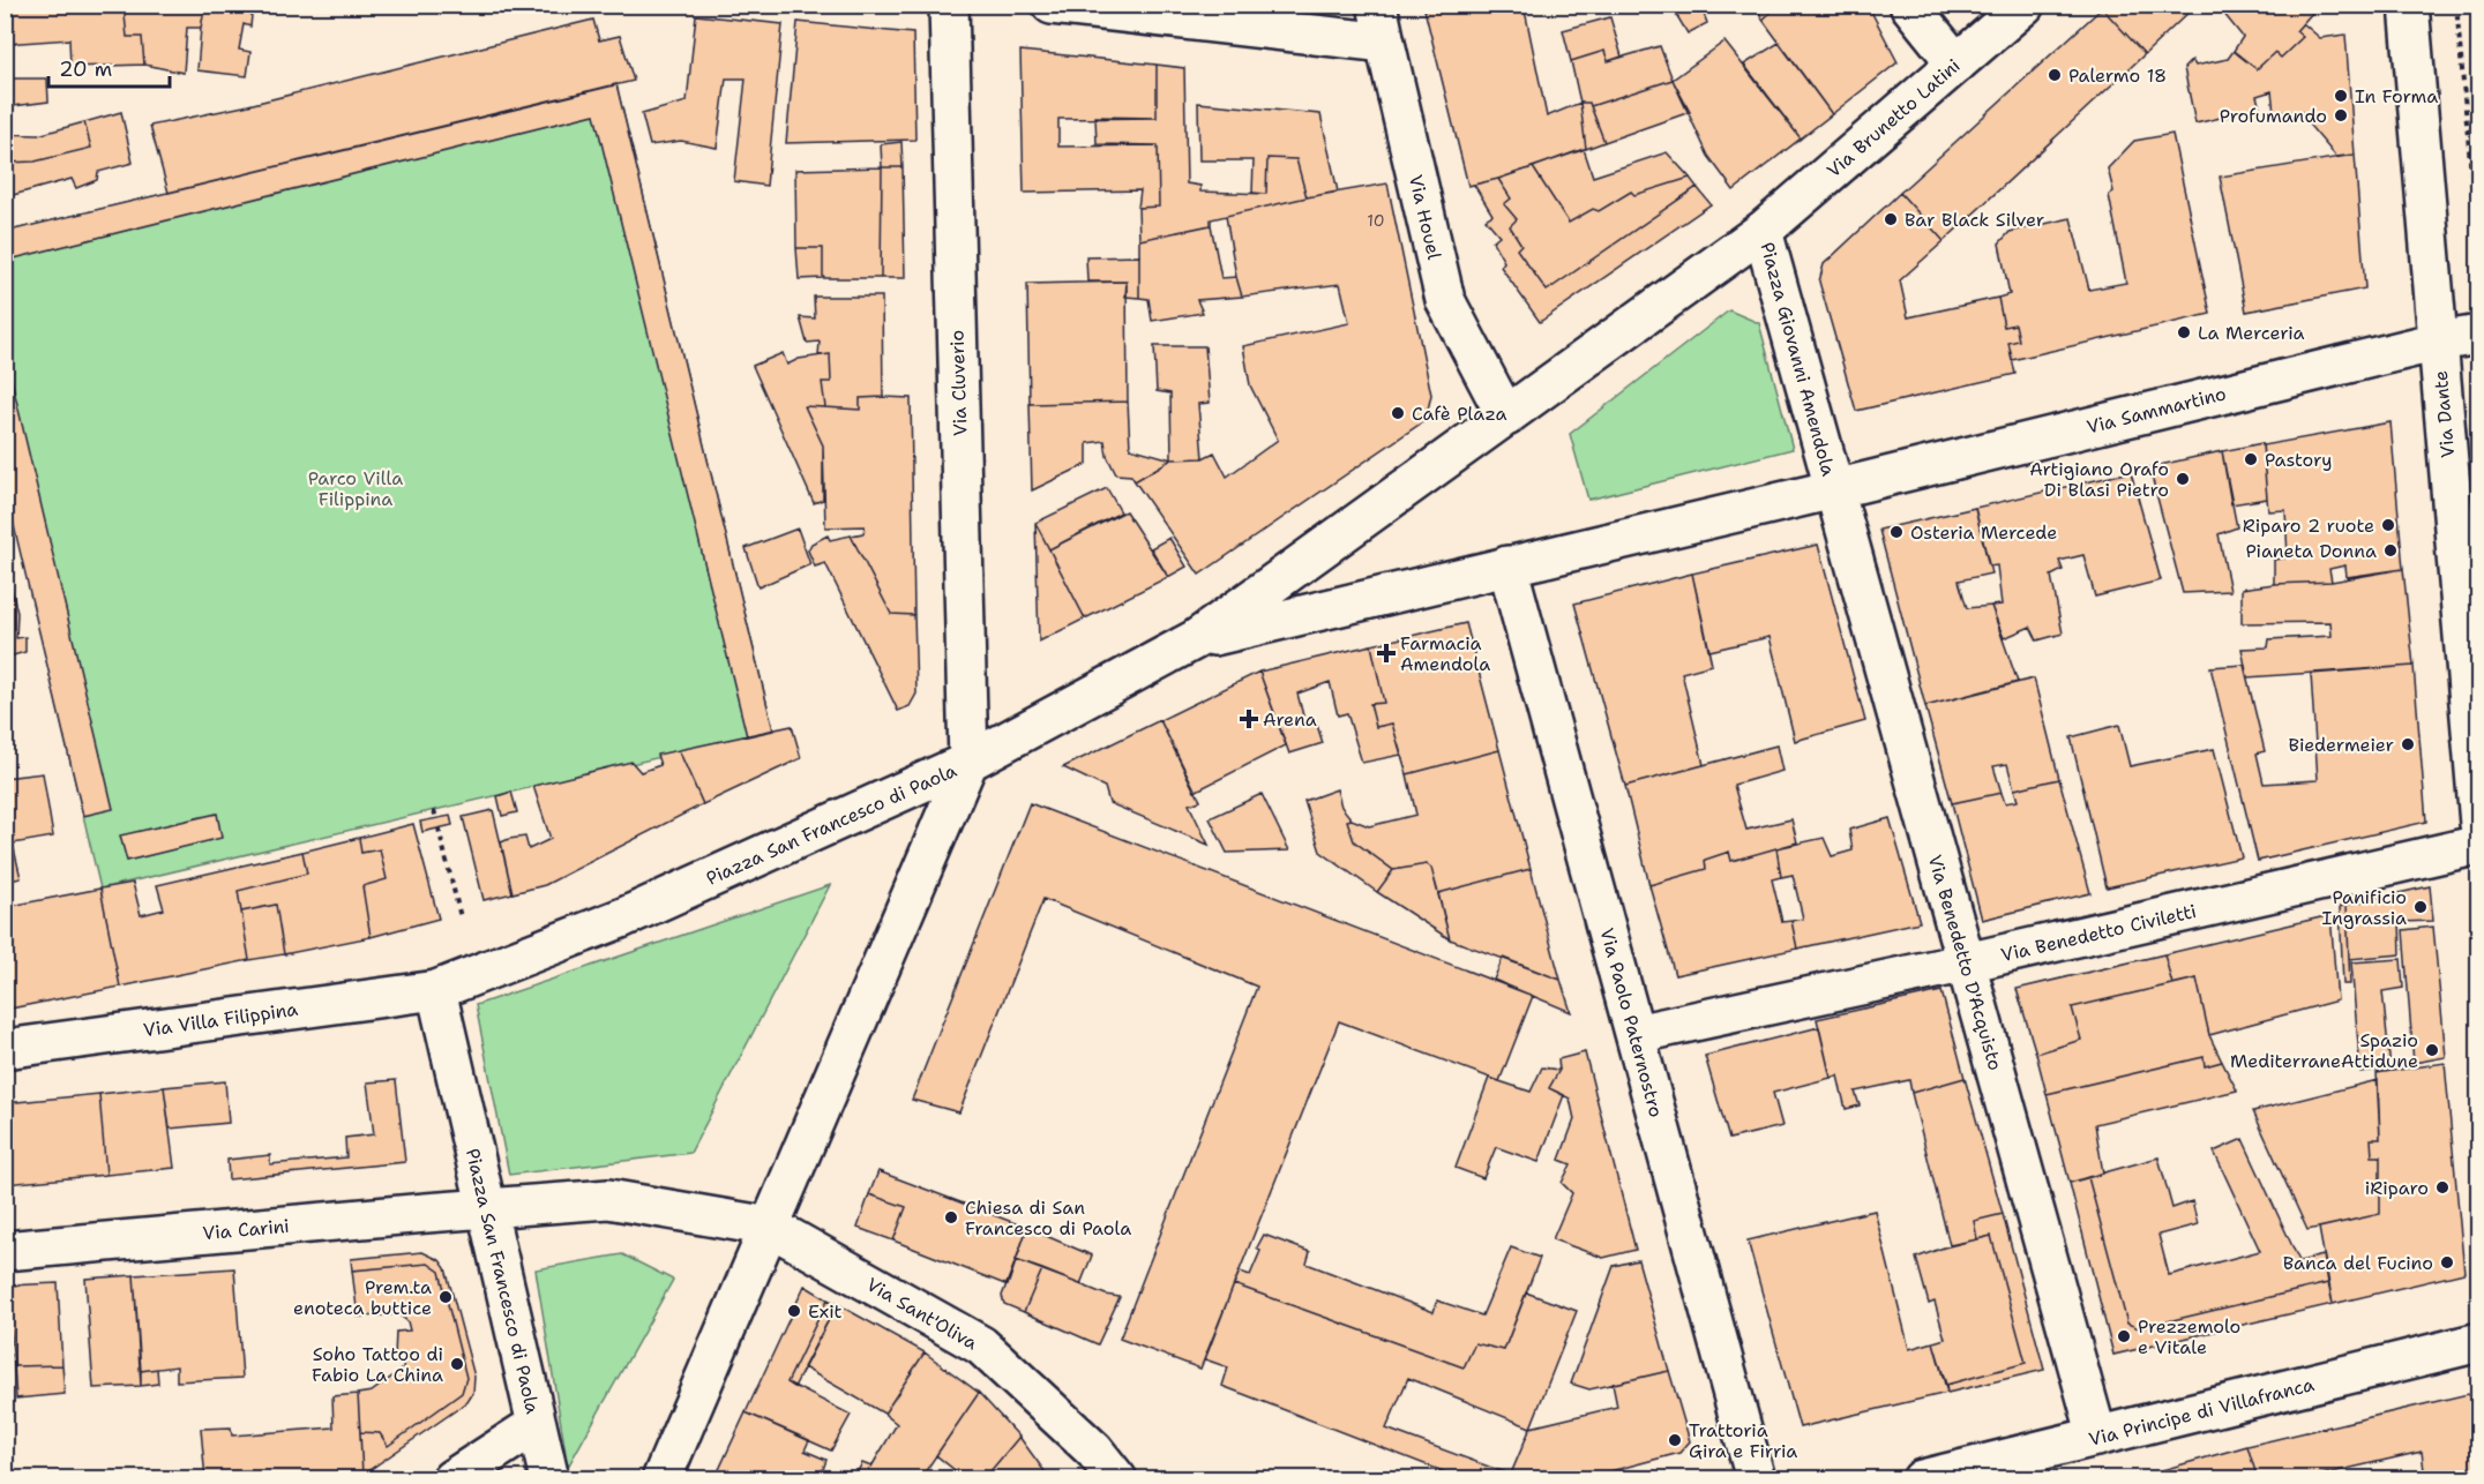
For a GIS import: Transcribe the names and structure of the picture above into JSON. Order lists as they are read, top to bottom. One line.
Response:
{"streets":{"street":["Via Brunetto Latini","Via Houel","Piazza Giovanni Amendola","Via Cluverio","Via Sammartino","Via Dante","Piazza San Francesco di Paola","Via Benedetto Civiletti","Via Benedetto D'Acquisto","Via Villa Filippina","Via Paolo Paternostro","Via Carini","Via Sant'Oliva","Via Principe di Villafranca"]},"crossings":[["Via Brunetto Latini","Piazza Giovanni Amendola"],["Via Houel","Piazza Giovanni Amendola"],["Piazza Giovanni Amendola","Via Cluverio"],["Piazza Giovanni Amendola","Via Sammartino"],["Piazza Giovanni Amendola","Piazza San Francesco di Paola"],["Piazza Giovanni Amendola","Via Benedetto D'Acquisto"],["Piazza Giovanni Amendola","Via Paolo Paternostro"],["Via Cluverio","Piazza San Francesco di Paola"],["Via Sammartino","Via Dante"],["Via Sammartino","Via Benedetto D'Acquisto"],["Piazza San Francesco di Paola","Via Villa Filippina"],["Piazza San Francesco di Paola","Via Carini"],["Piazza San Francesco di Paola","Via Sant'Oliva"],["Via Benedetto Civiletti","Via Benedetto D'Acquisto"],["Via Benedetto Civiletti","Via Paolo Paternostro"],["Via Benedetto D'Acquisto","Via Principe di Villafranca"],["Via Carini","Via Sant'Oliva"]],"parks":["Parco Villa Filippina"],"places":{"other":["Palermo 18","In Forma","Profumando","Bar Black Silver","La Merceria","Cafè Plaza","Pastory","Artigiano Orafo Di Blasi Pietro","Riparo 2 ruote","Osteria Mercede","Pianeta Donna","Biedermeier","Panificio Ingrassia","Spazio MediterraneAttidune","iRiparo","Chiesa di San Francesco di Paola","Banca del Fucino","Prem.ta enoteca buttice","Exit","Prezzemolo e Vitale","Soho Tattoo di Fabio La China","Trattoria Gira e Firria"],"health":["Farmacia Amendola","Arena"]},"house_numbers":["10"],"scale_bar":"20 m"}
